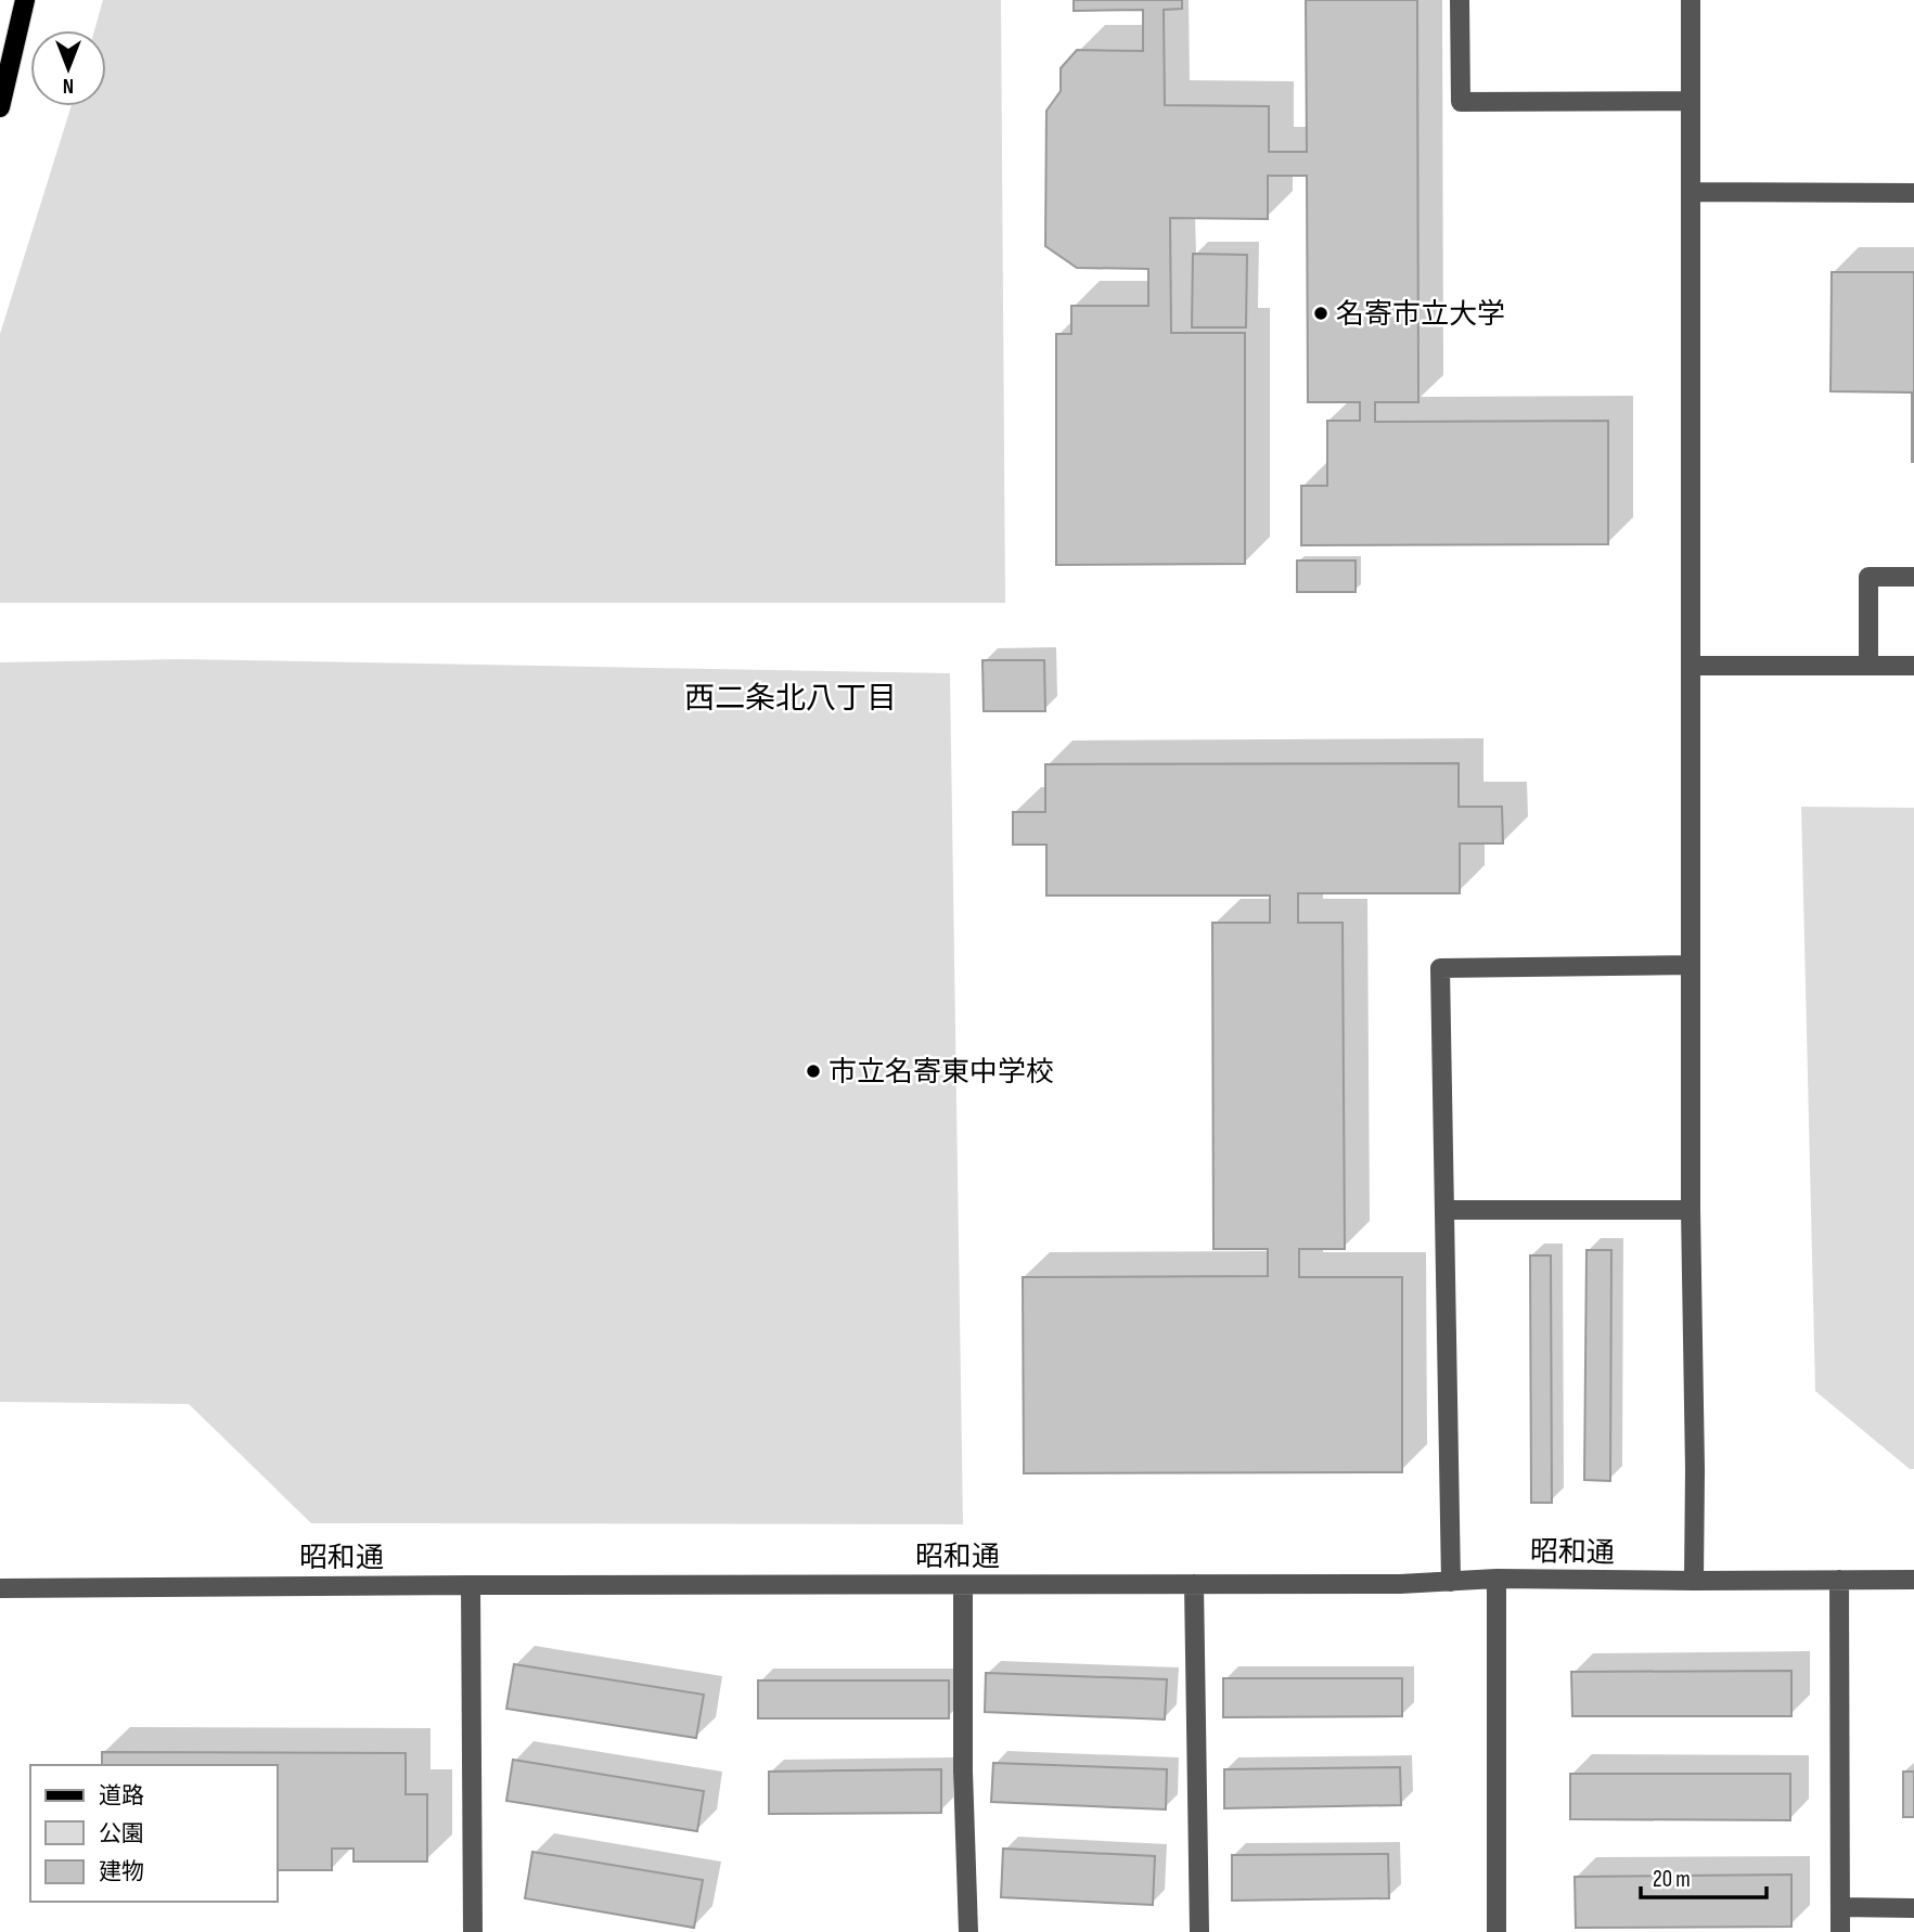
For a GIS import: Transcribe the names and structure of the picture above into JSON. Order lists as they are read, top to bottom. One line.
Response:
{"streets":{"street":["昭和通"]},"districts":["西二条北八丁目"],"places":["名寄市立大学","市立名寄東中学校"],"legend":["道路","公園","建物"],"scale_bar":"20 m","north":"bottom"}
